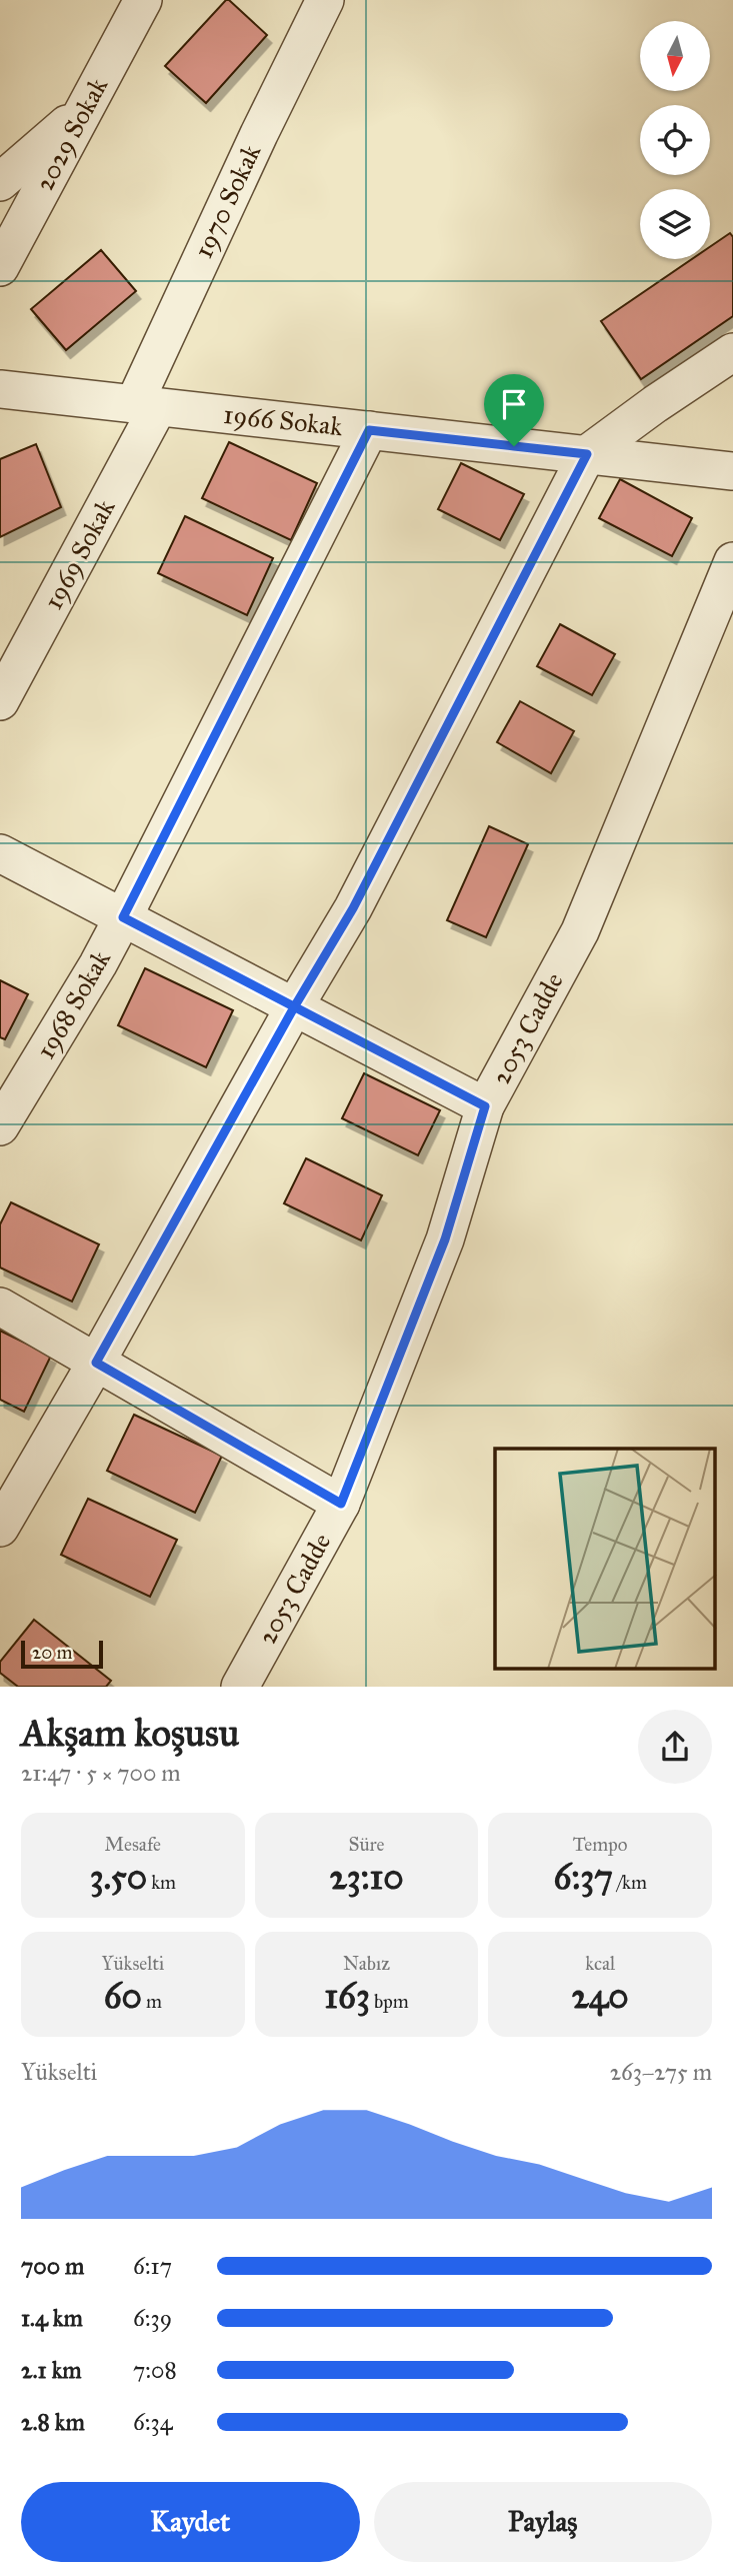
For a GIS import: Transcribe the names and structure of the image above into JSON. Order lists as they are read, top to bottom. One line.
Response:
{"streets":{"street":["2029 Sokak","1970 Sokak","1966 Sokak","1969 Sokak","1968 Sokak","2053 Cadde"]},"crossings":[["1970 Sokak","1966 Sokak"],["1970 Sokak","1969 Sokak"],["1966 Sokak","1969 Sokak"],["1966 Sokak","1968 Sokak"]],"scale_bar":"20 m","north":"bottom","page":{"scale":"20 m","heading":["Akşam koşusu","21:47 · 5 × 700 m"],"stats":[["Mesafe","3.50 km"],["Süre","23:10"],["Tempo","6:37 /km"],["Yükselti","60 m"],["Nabız","163 bpm"],["kcal","240"]],"chart":["Yükselti","263–275 m"],"list":[{"name":"700 m","note":"6:17"},{"name":"1.4 km","note":"6:39"},{"name":"2.1 km","note":"7:08"},{"name":"2.8 km","note":"6:34"}],"buttons":["Kaydet","Paylaş"]}}
